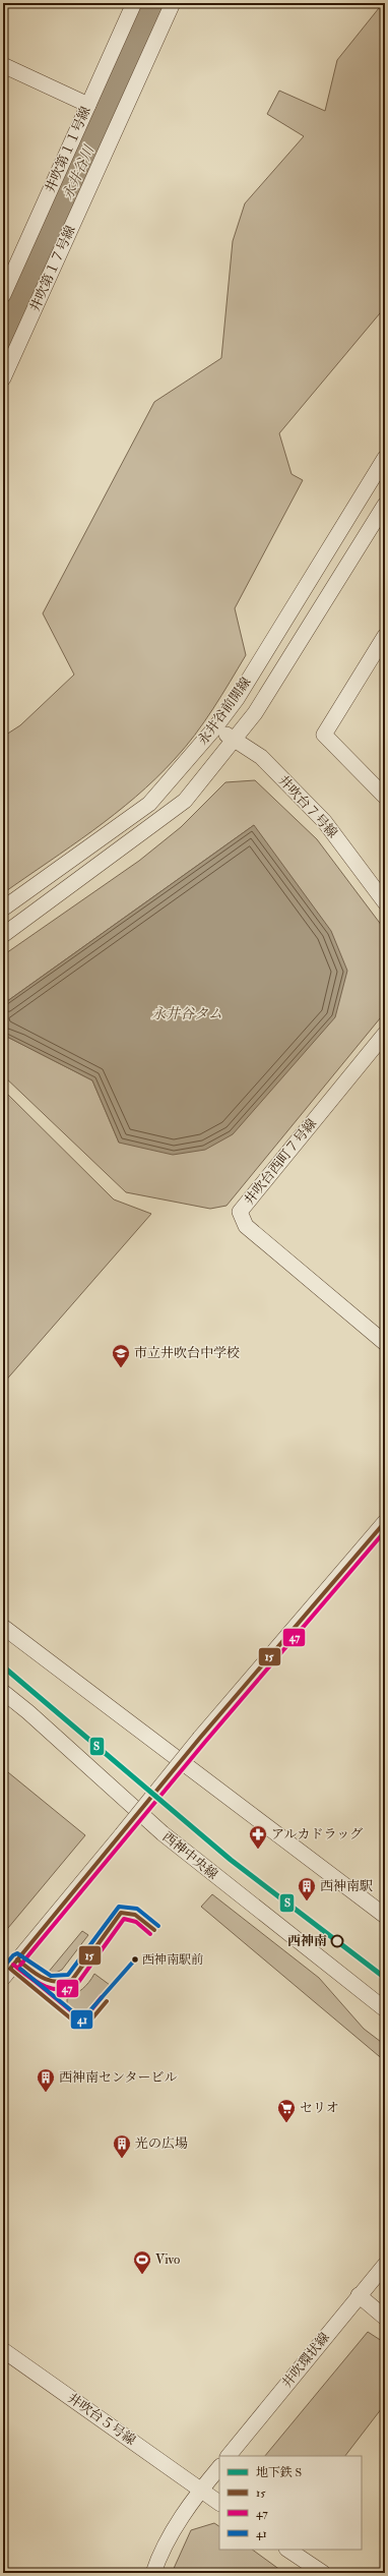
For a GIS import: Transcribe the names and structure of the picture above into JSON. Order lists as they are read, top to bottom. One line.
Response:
{"streets":{"street":["井吹第１１号線","井吹第１７号線","永井谷前開線","井吹台７号線","井吹台西町７号線","西神中央線","井吹環状線","井吹台５号線"]},"crossings":[["永井谷前開線","井吹台７号線"]],"water":["永井谷川","永井谷タム"],"places":{"school or university":["市立井吹台中学校"],"pharmacy":["アルカドラッグ"],"building":["西神南駅","西神南センタービル","光の広場"],"other":["西神南","西神南駅前"],"supermarket":["セリオ"],"sports":["Vivo"]},"lines":["transit line 15","transit line 47","metro line S","transit line 41"],"legend":["地下鉄 S","15","47","41"]}
